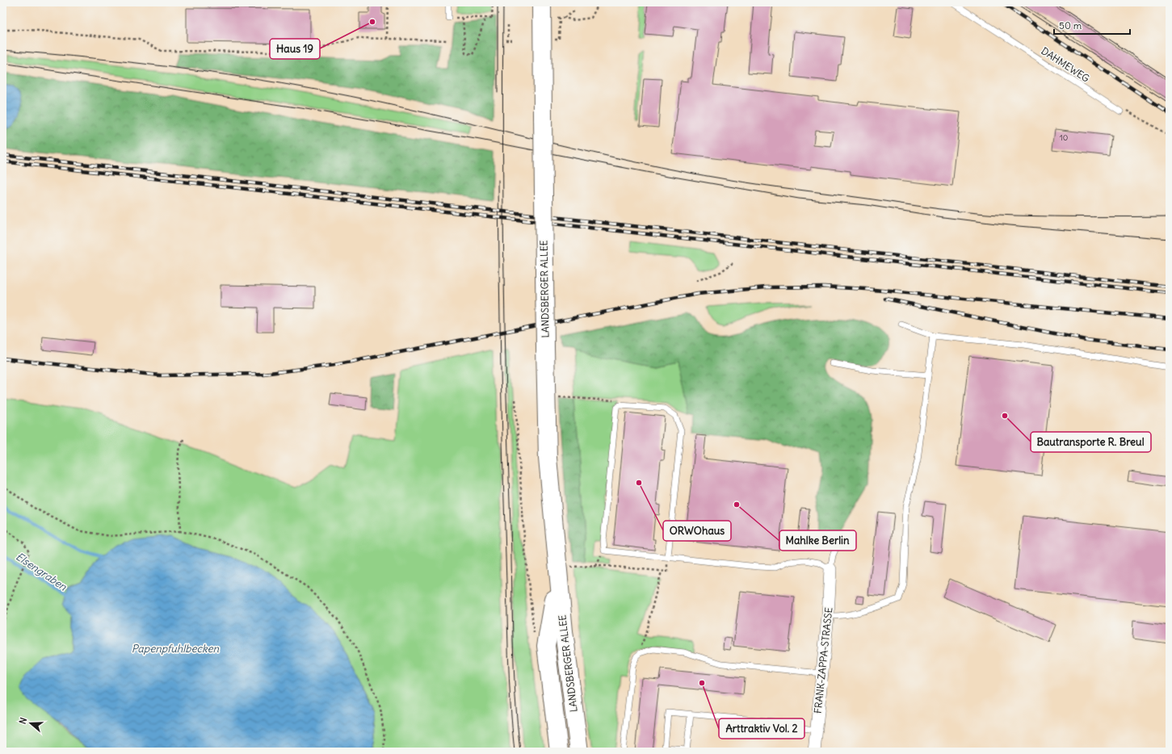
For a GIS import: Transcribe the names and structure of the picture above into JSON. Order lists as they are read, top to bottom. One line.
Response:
{"streets":{"main road":["LANDSBERGER ALLEE"],"street":["FRANK-ZAPPA-STRASSE"],"lane":["DAHMEWEG"]},"water":["Elsengraben","Papenpfuhlbecken"],"places":["Haus 19","Bautransporte R. Breul","ORWOhaus","Mahlke Berlin","Arttraktiv Vol. 2"],"house_numbers":["10"],"scale_bar":"50 m","north":"left"}
